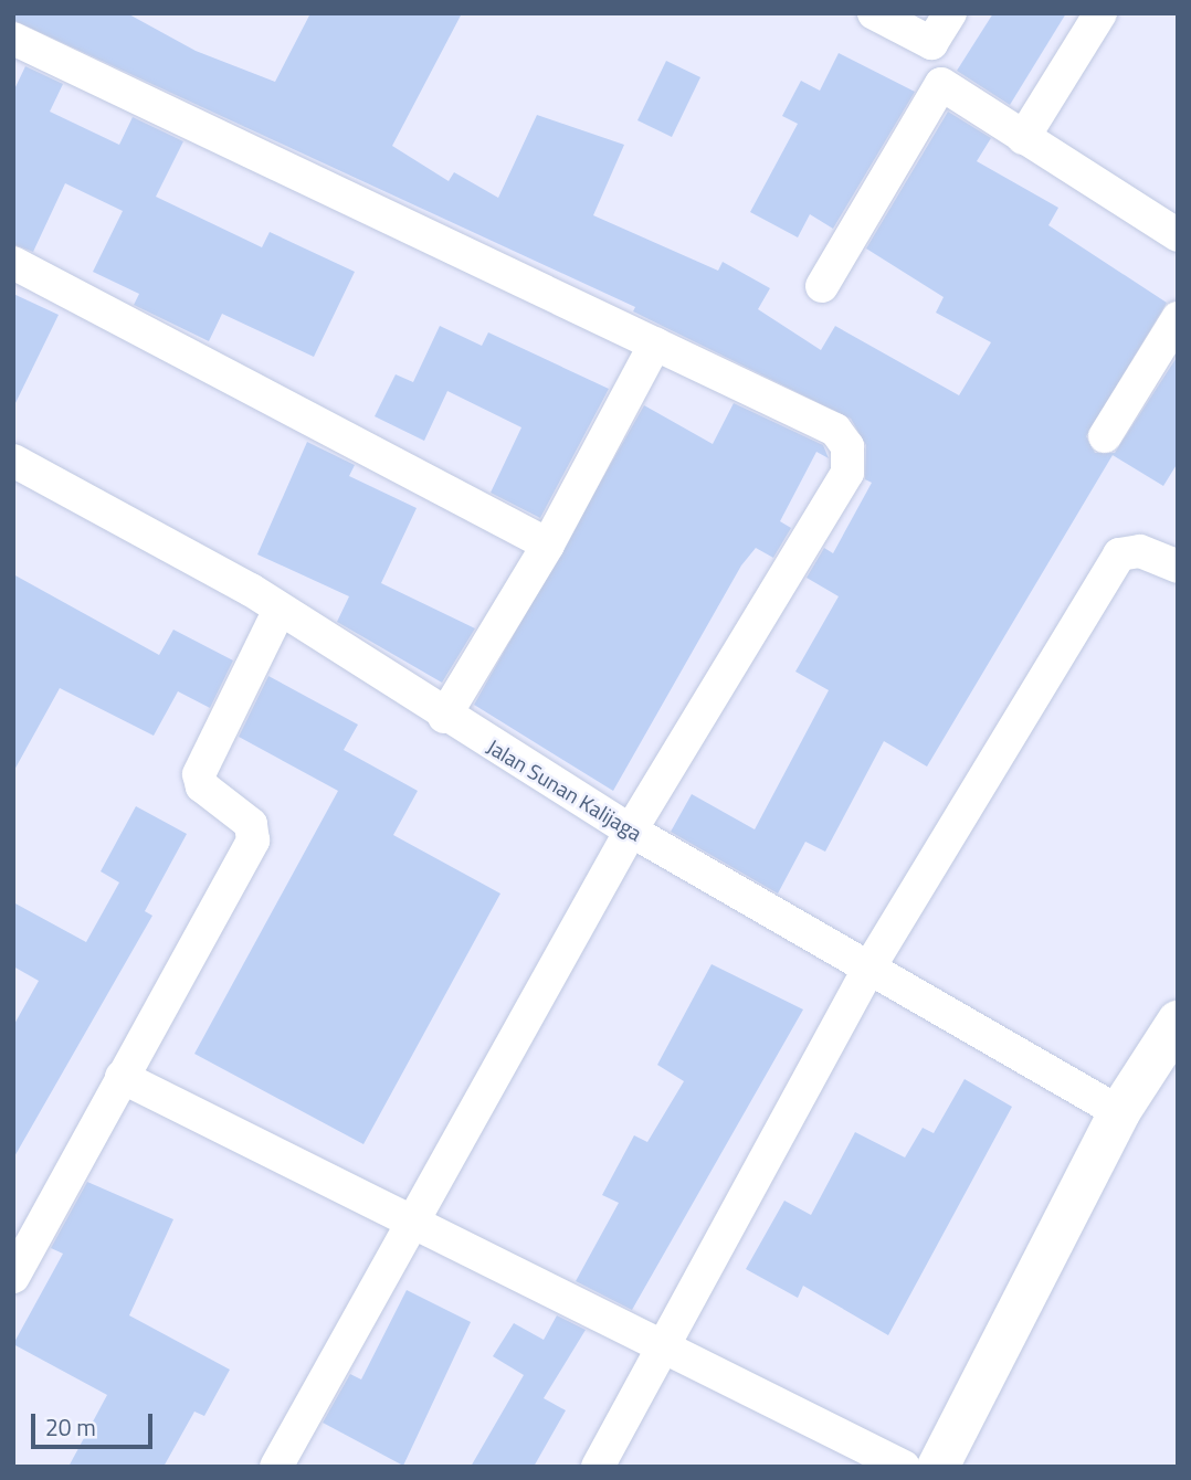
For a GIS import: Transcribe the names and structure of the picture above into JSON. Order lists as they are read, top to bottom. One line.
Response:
{"streets":{"street":["Jalan Sunan Kalijaga"]},"scale_bar":"20 m"}
